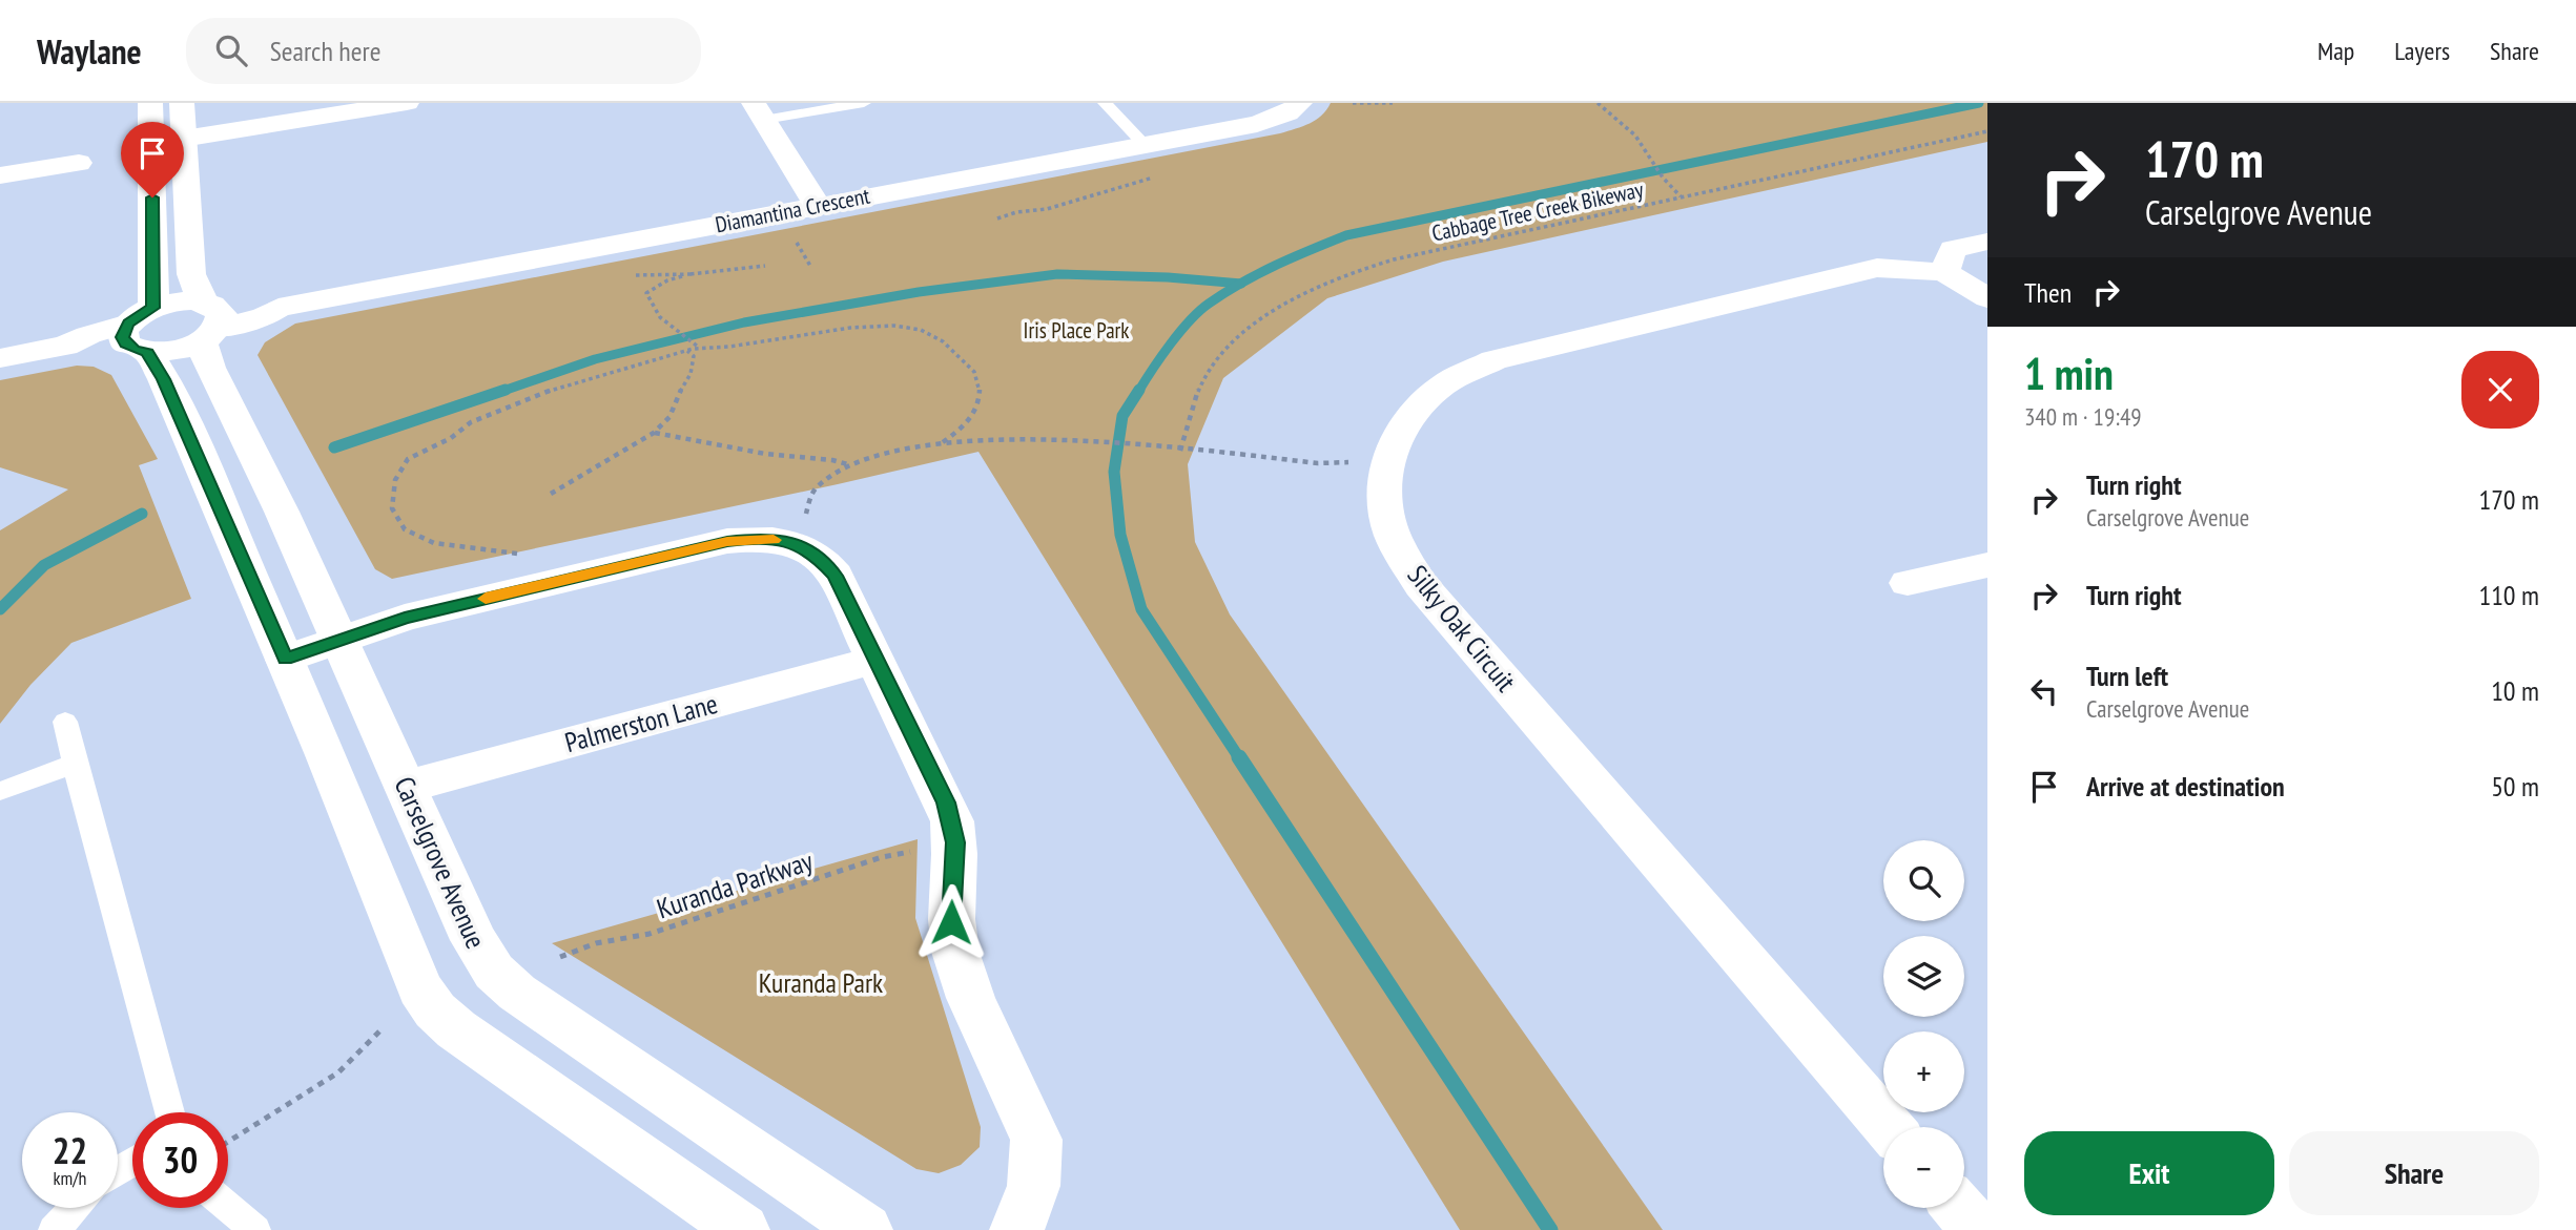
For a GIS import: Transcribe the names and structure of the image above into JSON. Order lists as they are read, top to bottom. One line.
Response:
{"streets":{"street":["Diamantina Crescent","Silky Oak Circuit","Palmerston Lane","Carselgrove Avenue"],"path":["Cabbage Tree Creek Bikeway","Kuranda Parkway"]},"crossings":[["Diamantina Crescent","Carselgrove Avenue"],["Palmerston Lane","Carselgrove Avenue"]],"parks":["Iris Place Park","Kuranda Park"],"page":{"header":"Waylane","search":"Search here","nav":["Map","Layers","Share"],"turn":["170 m","Carselgrove Avenue"],"then":"Then","heading":["1 min","340 m · 19:49"],"list":[{"name":"Turn right","note":"Carselgrove Avenue","value":"170 m"},{"name":"Turn right","value":"110 m"},{"name":"Turn left","note":"Carselgrove Avenue","value":"10 m"},{"name":"Arrive at destination","value":"50 m"}],"map_buttons":["+","−"],"speed":"22 km/h","limit":"30","buttons":["Exit","Share"]}}
